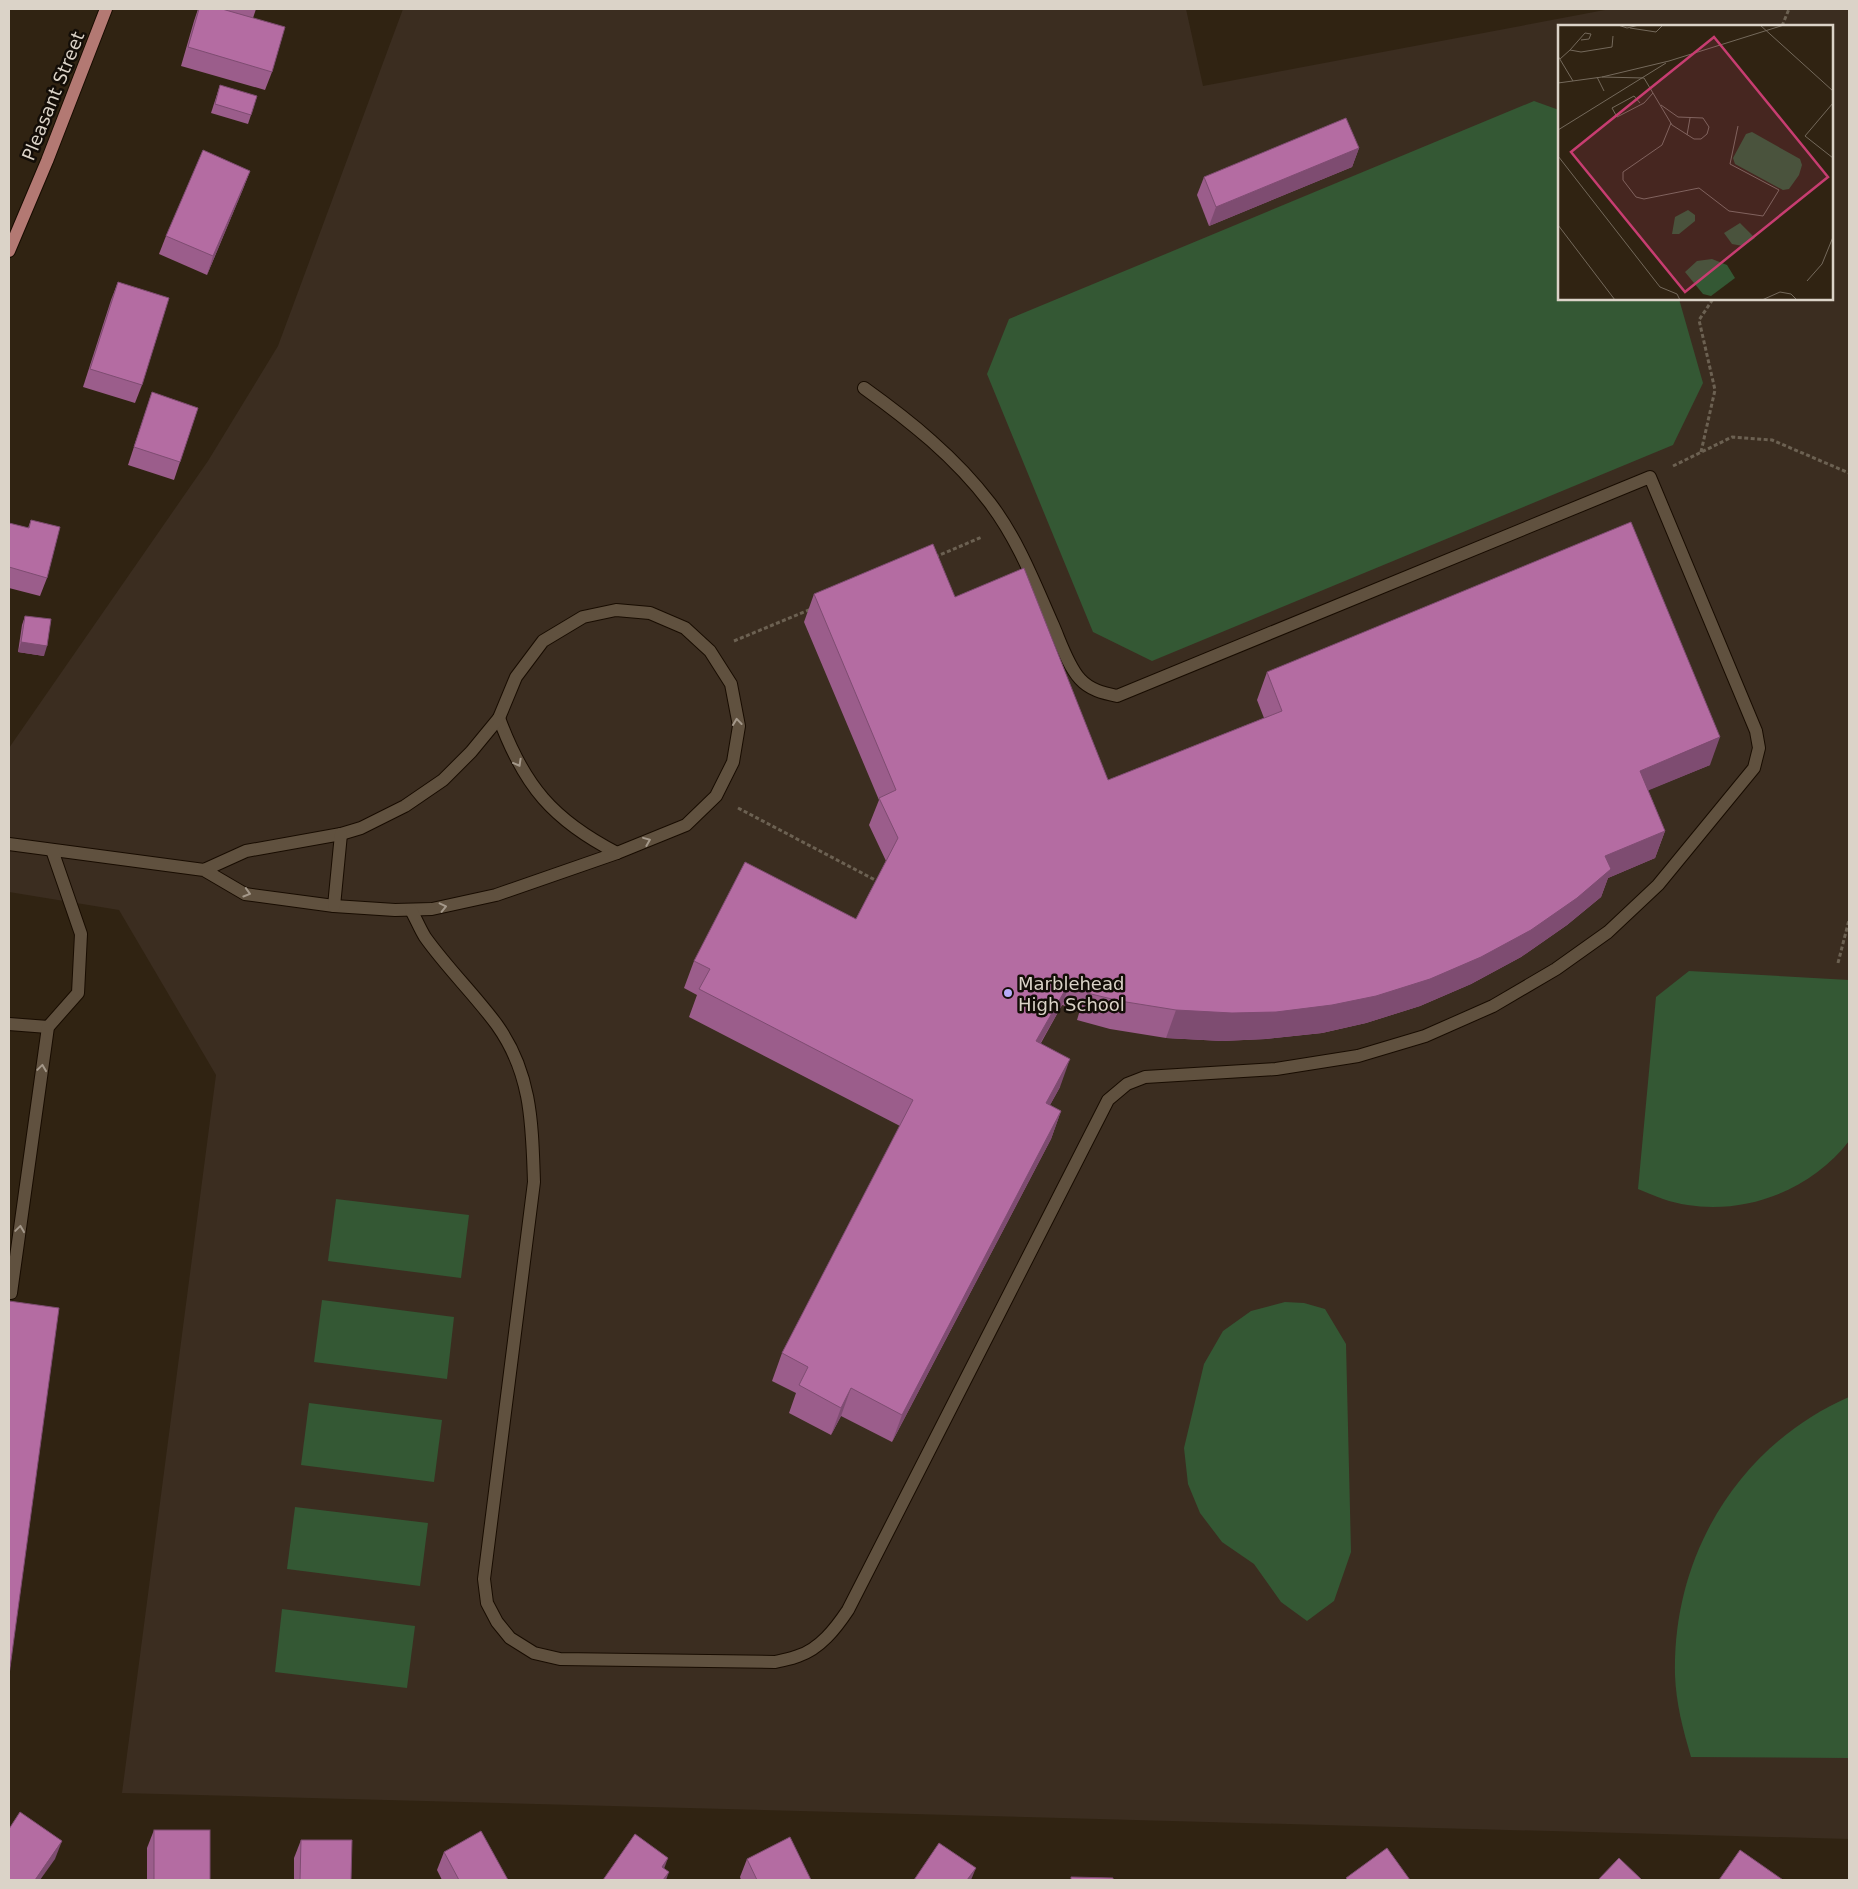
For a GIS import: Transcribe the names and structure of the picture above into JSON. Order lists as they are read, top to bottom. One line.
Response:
{"streets":{"main road":["Pleasant Street"]},"places":["Marblehead High School"]}
